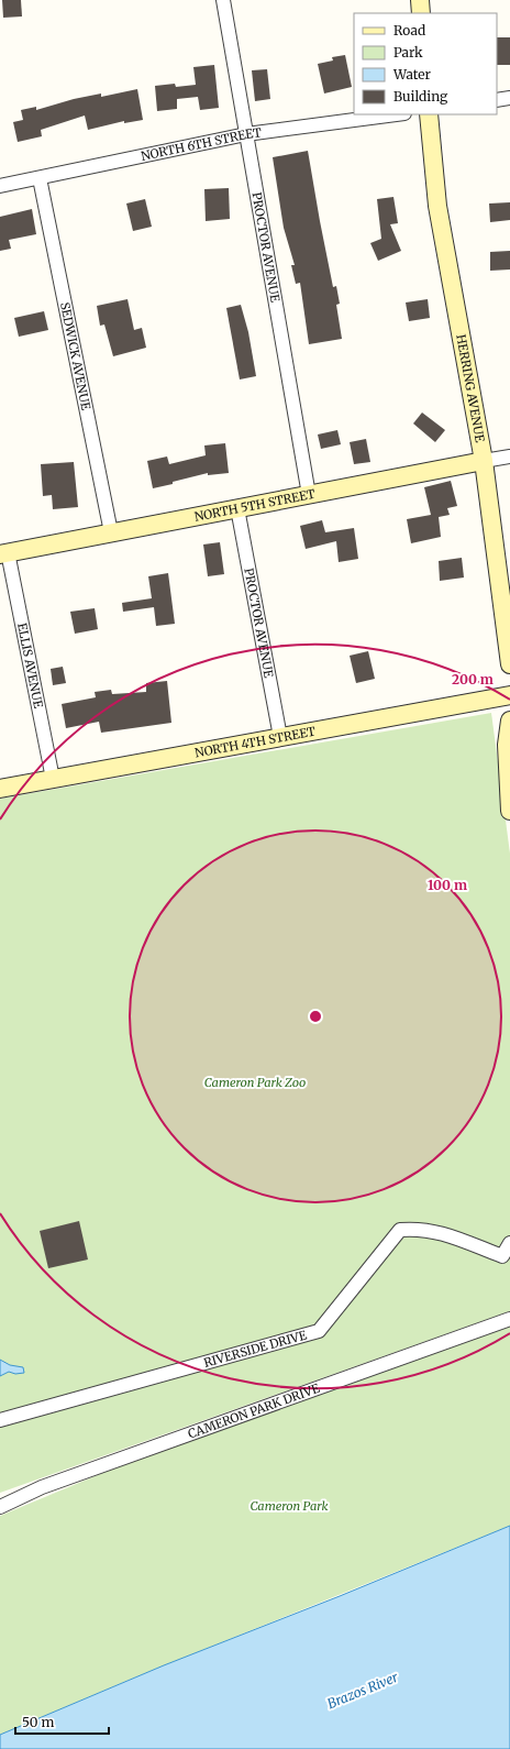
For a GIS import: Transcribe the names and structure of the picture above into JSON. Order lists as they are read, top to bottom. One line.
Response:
{"streets":{"main road":["HERRING AVENUE","NORTH 5TH STREET","NORTH 4TH STREET"],"street":["NORTH 6TH STREET","PROCTOR AVENUE","SEDWICK AVENUE","ELLIS AVENUE","RIVERSIDE DRIVE","CAMERON PARK DRIVE"]},"crossings":[["NORTH 6TH STREET","PROCTOR AVENUE"],["NORTH 6TH STREET","SEDWICK AVENUE"],["PROCTOR AVENUE","NORTH 5TH STREET"],["PROCTOR AVENUE","NORTH 4TH STREET"],["SEDWICK AVENUE","NORTH 5TH STREET"],["HERRING AVENUE","NORTH 5TH STREET"],["NORTH 5TH STREET","ELLIS AVENUE"],["ELLIS AVENUE","NORTH 4TH STREET"]],"water":["Brazos River"],"parks":["Cameron Park Zoo","Cameron Park"],"legend":["Road","Park","Water","Building"],"scale_bar":"50 m","rings":["200 m","100 m"]}
